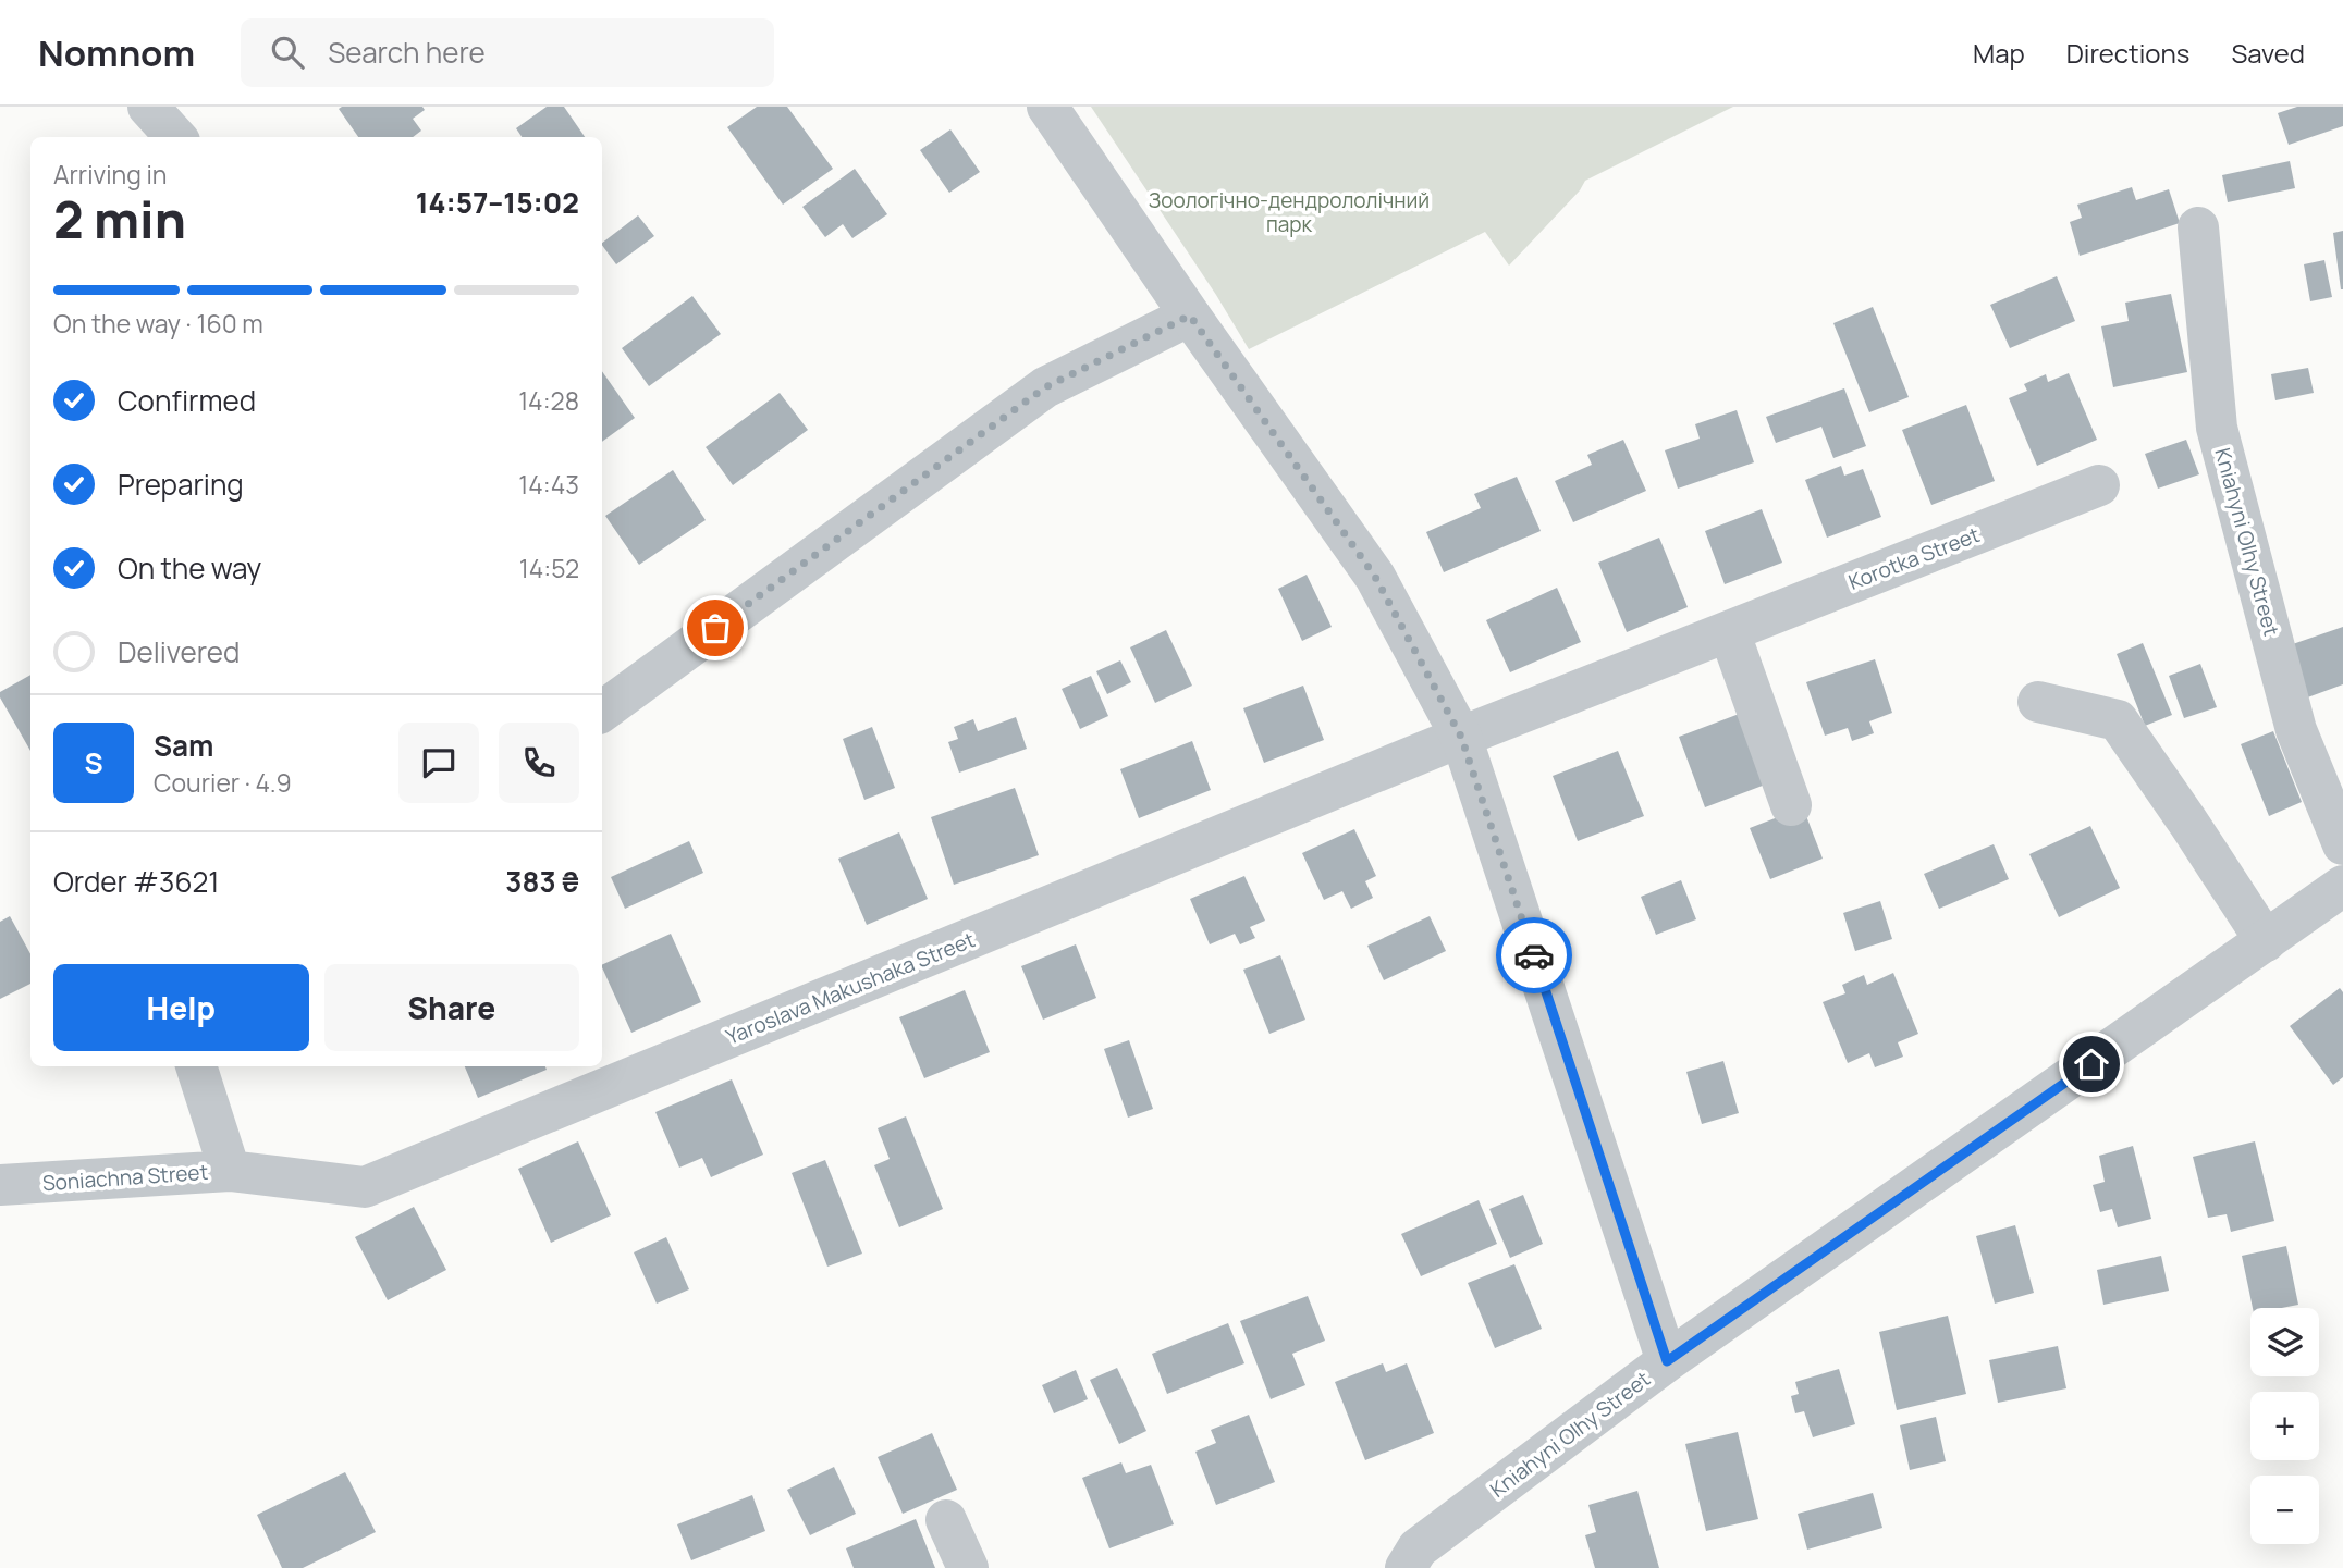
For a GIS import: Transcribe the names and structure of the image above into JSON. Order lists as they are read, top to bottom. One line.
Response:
{"streets":{"street":["Kniahyni Olhy Street","Korotka Street","Yaroslava Makushaka Street","Soniachna Street"]},"crossings":[["Korotka Street","Yaroslava Makushaka Street"],["Yaroslava Makushaka Street","Soniachna Street"]],"parks":["Зоологічно-дендрололічний парк"],"page":{"header":"Nomnom","search":"Search here","nav":["Map","Directions","Saved"],"heading":["2 min","Arriving in","14:57–15:02"],"panel":["Sam","Courier · 4.9","Order #3621","383 ₴"],"bar":"On the way · 160 m","list":[["Confirmed","14:28"],["Preparing","14:43"],["On the way","14:52"],"Delivered"],"round":"S","buttons":["Help","Share"],"map_buttons":["+","−"]}}
